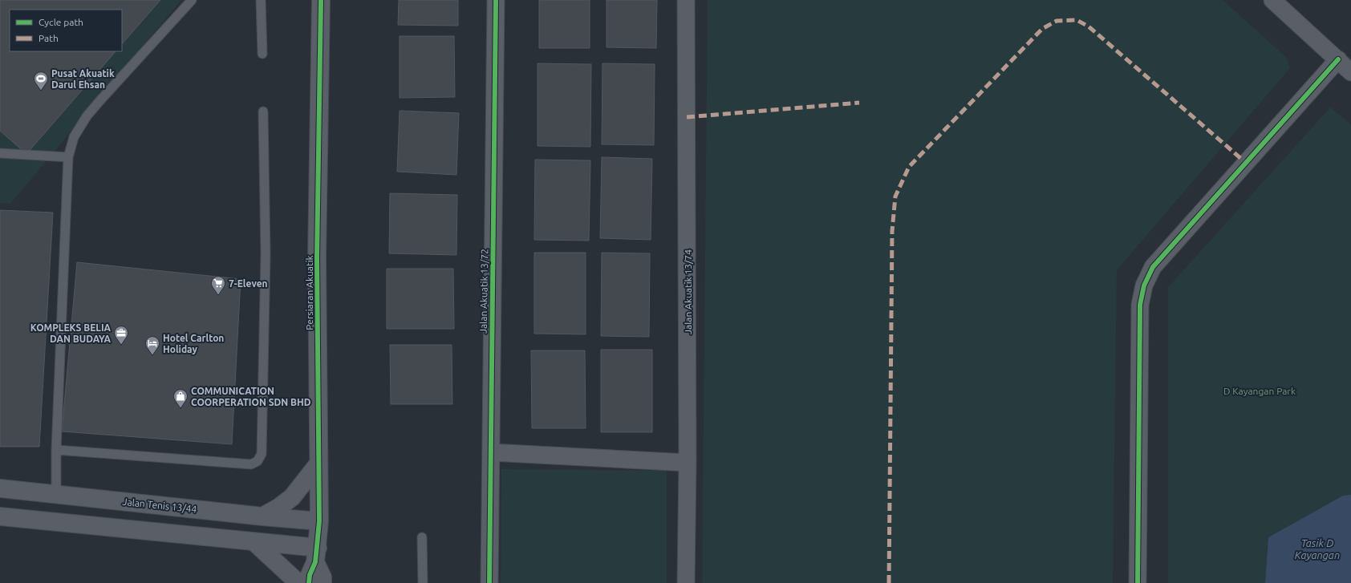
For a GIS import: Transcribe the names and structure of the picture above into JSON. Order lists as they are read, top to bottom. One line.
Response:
{"streets":{"street":["Jalan Akuatik 13/72","Jalan Akuatik 13/74","Persiaran Akuatik","Jalan Tenis 13/44"]},"crossings":[["Persiaran Akuatik","Jalan Tenis 13/44"]],"water":["Tasik D Kayangan"],"parks":["D Kayangan Park"],"places":{"sports":["Pusat Akuatik Darul Ehsan"],"supermarket":["7-Eleven"],"office":["KOMPLEKS BELIA DAN BUDAYA"],"hotel":["Hotel Carlton Holiday"],"shop":["COMMUNICATION COORPERATION SDN BHD"]},"legend":["Cycle path","Path"]}
